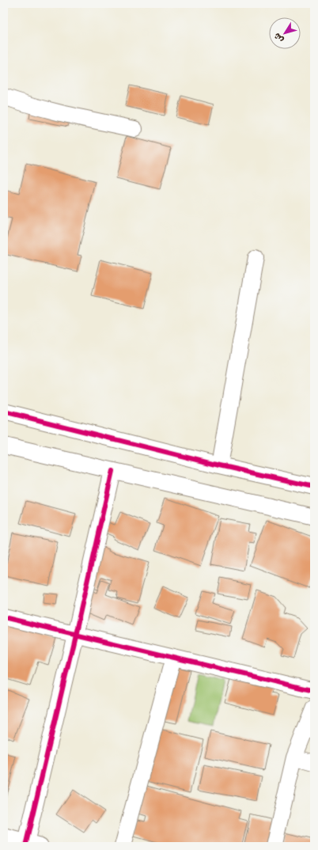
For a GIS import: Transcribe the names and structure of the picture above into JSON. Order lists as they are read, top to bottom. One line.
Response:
{"north":"bottom left"}
